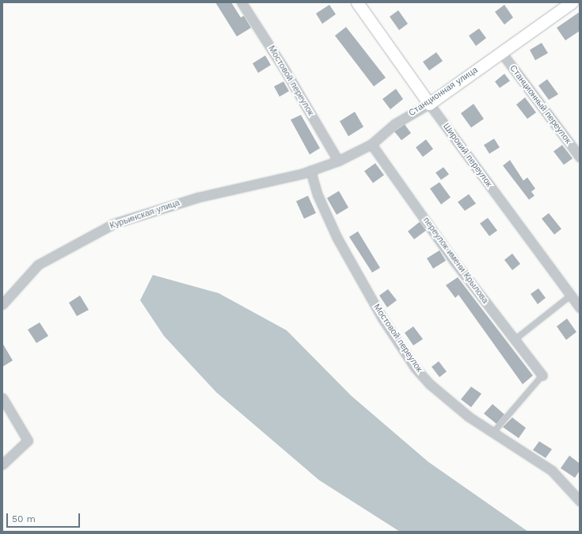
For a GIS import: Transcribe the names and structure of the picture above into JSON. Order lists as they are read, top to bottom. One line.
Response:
{"streets":{"main road":["Станционная улица","Широкий переулок"],"street":["Мостовой переулок","Станционный переулок","Курьинская улица","переулок имени Крылова"]},"crossings":[["Мостовой переулок","Станционная улица"],["Мостовой переулок","Курьинская улица"],["Станционная улица","Станционный переулок"],["Станционная улица","Широкий переулок"],["Станционная улица","Курьинская улица"],["Станционная улица","переулок имени Крылова"]],"scale_bar":"50 m"}
